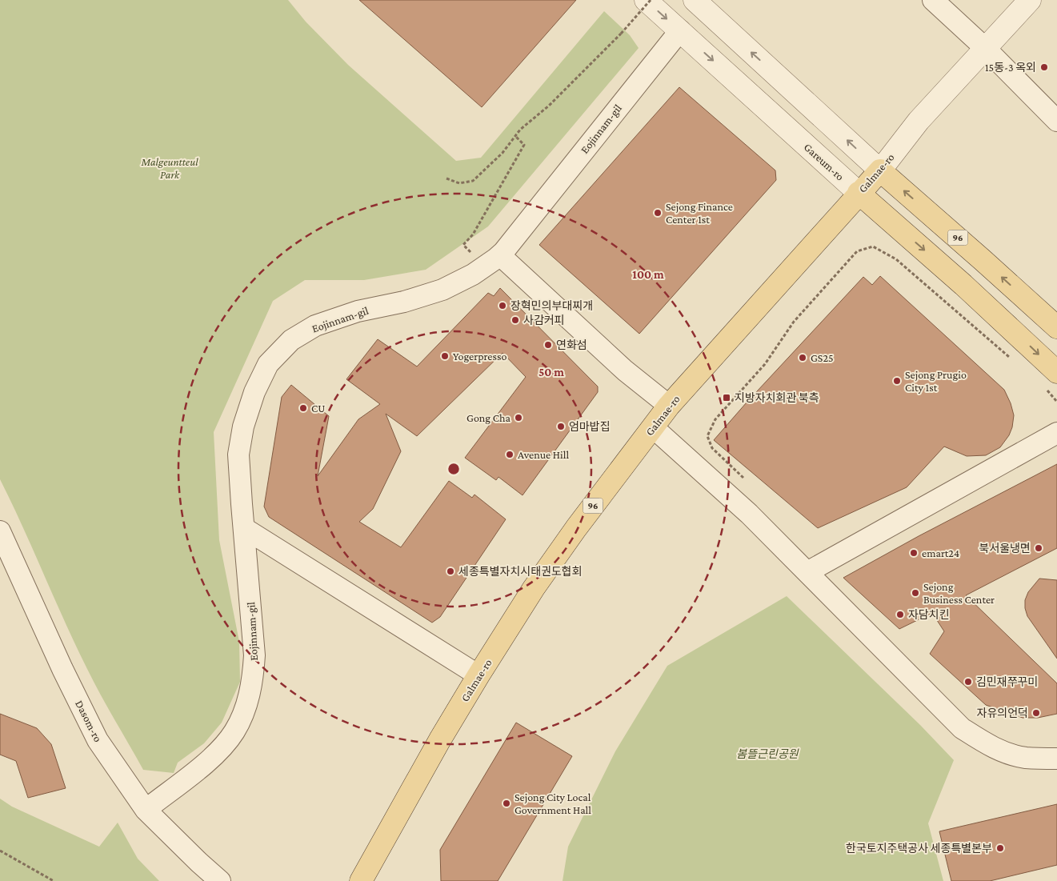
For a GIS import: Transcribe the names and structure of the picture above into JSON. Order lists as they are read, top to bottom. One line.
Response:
{"streets":{"main road":["Gareum-ro","Galmae-ro","96"],"street":["Eojinnam-gil","Dasom-ro"]},"crossings":[["Eojinnam-gil","Gareum-ro"],["Eojinnam-gil","Dasom-ro"],["Gareum-ro","Galmae-ro"],["Galmae-ro","96"]],"parks":["Malgeuntteul Park","봄뜰근린공원"],"places":{"other":["15동-3 옥외","Sejong Finance Center 1st","장혁민의부대찌개","사감커피","연화섬","Yogerpresso","GS25","Sejong Prugio City 1st","CU","Gong Cha","엄마밥집","Avenue Hill","북서울냉면","emart24","세종특별자치시태권도협회","Sejong Business Center","자담치킨","김민재쭈꾸미","자유의언덕","Sejong City Local Government Hall","한국토지주택공사 세종특별본부"],"transit":["지방자치회관 북측"]},"rings":["100 m","50 m"]}
